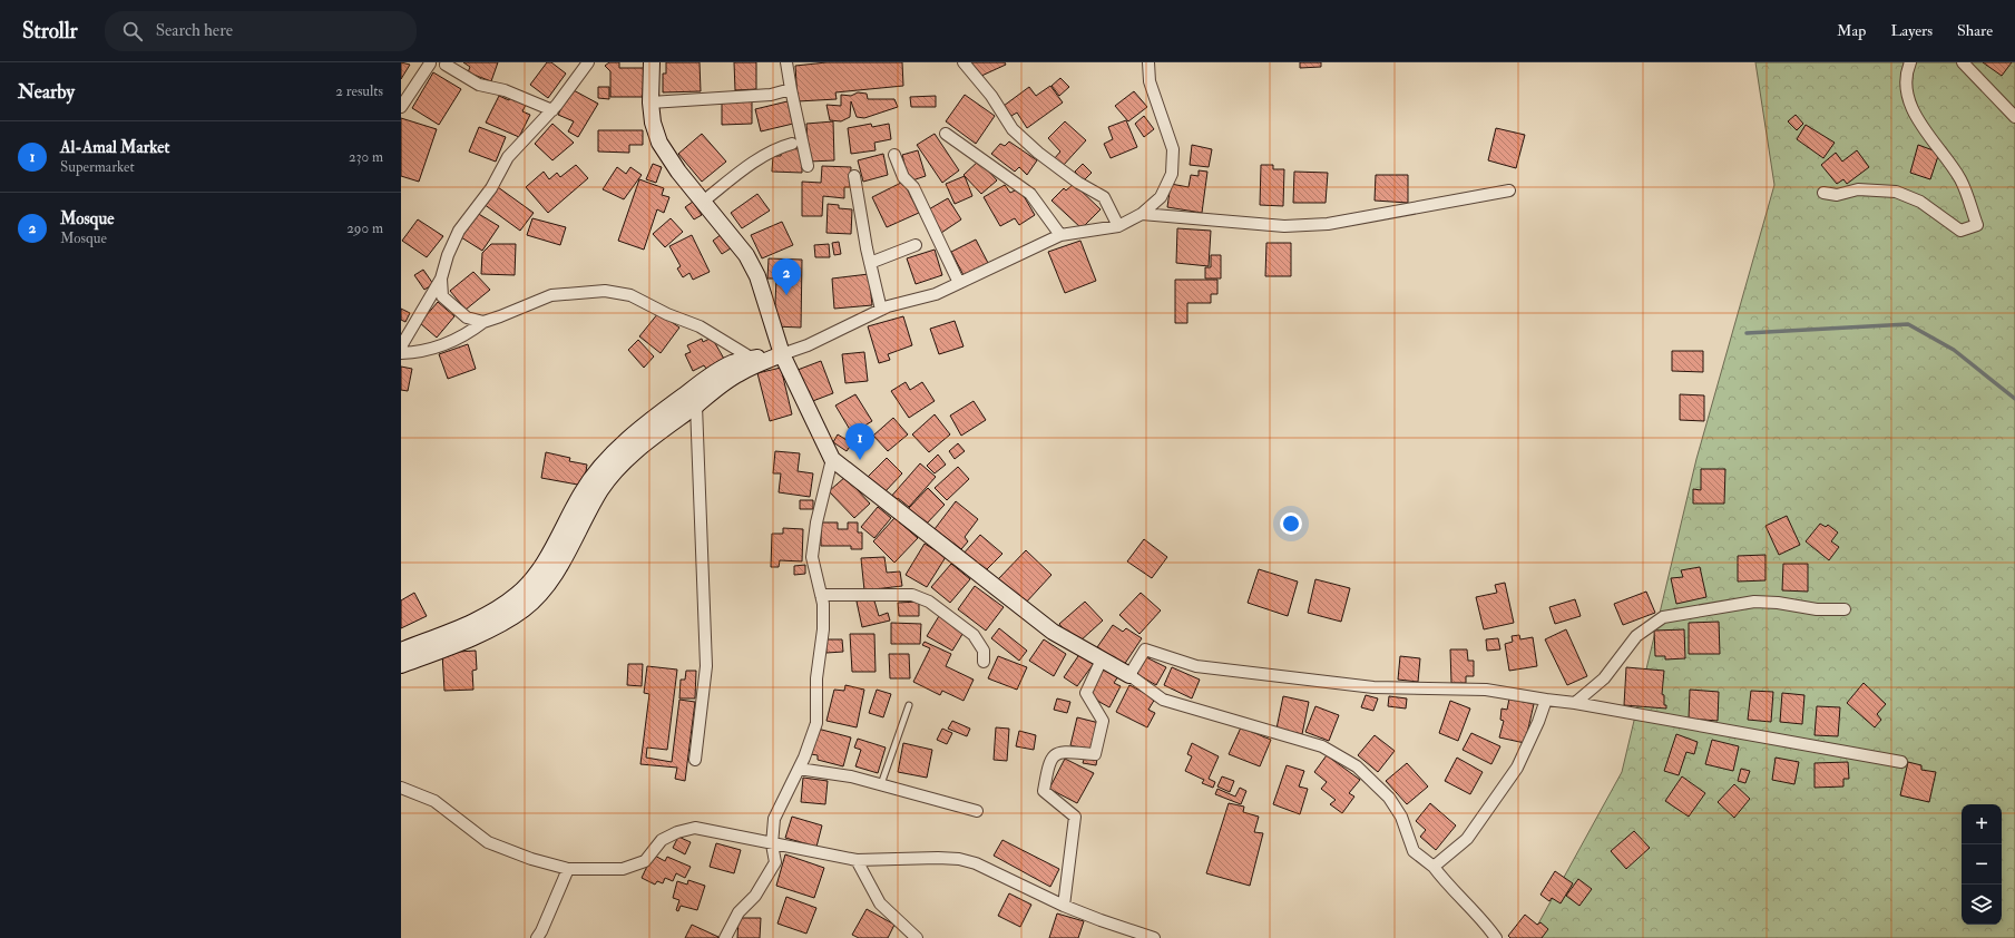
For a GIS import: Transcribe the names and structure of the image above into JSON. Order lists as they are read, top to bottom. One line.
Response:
{"page":{"header":"Strollr","search":"Search here","nav":["Map","Layers","Share"],"heading":["Nearby","2 results"],"list":[{"mark":"1","name":"Al-Amal Market","note":"Supermarket","value":"230 m"},{"mark":"2","name":"Mosque","note":"Mosque","value":"290 m"}],"pins":["2","1"],"map_buttons":["+","−"]}}
